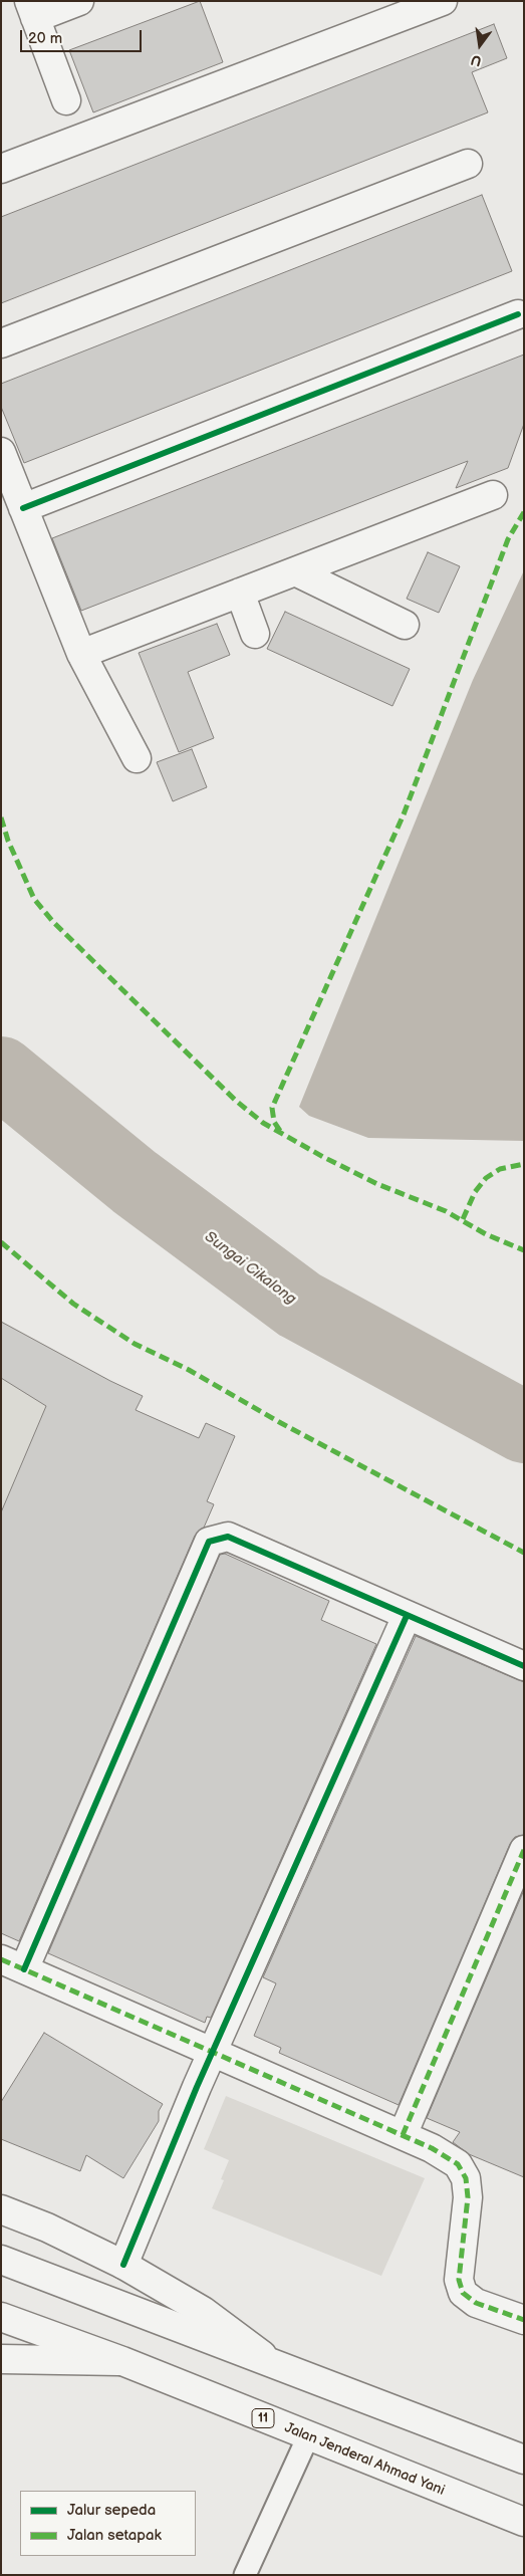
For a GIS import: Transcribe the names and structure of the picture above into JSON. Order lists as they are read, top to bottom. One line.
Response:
{"streets":{"main road":["11","Jalan Jenderal Ahmad Yani"]},"water":["Sungai Cikalong"],"legend":["Jalur sepeda","Jalan setapak"],"scale_bar":"20 m","north":"bottom"}
